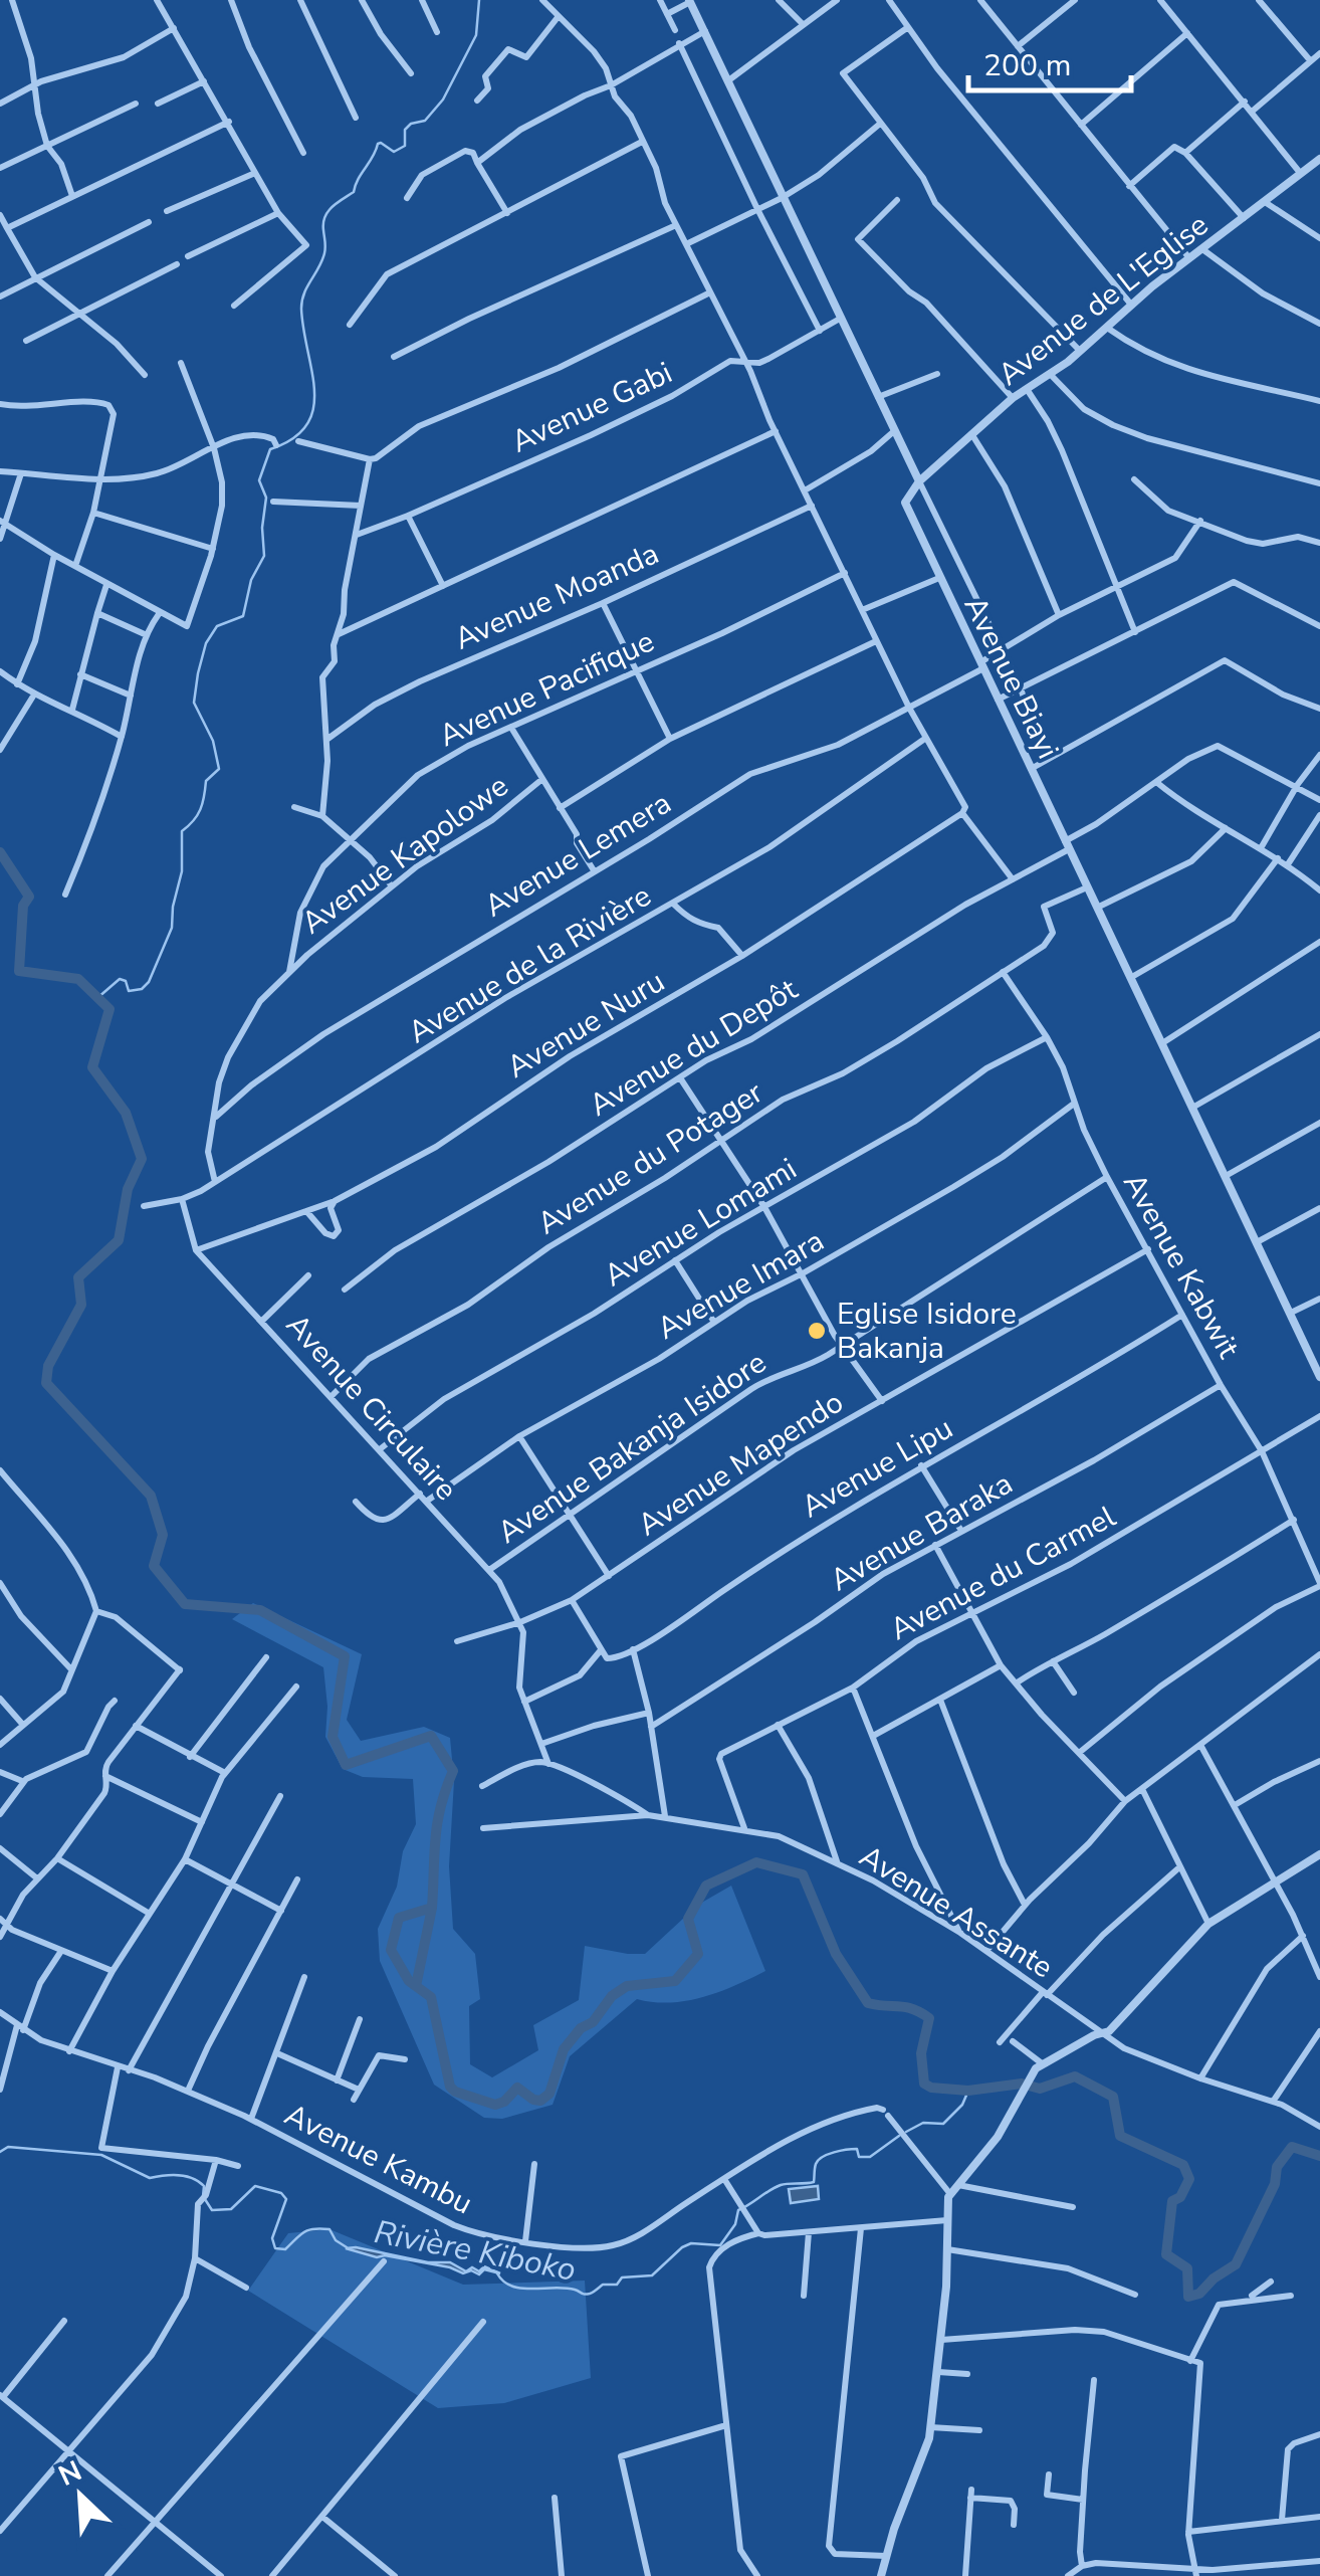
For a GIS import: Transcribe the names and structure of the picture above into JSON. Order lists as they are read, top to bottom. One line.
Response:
{"streets":{"street":["Avenue de L'Eglise","Avenue Gabi","Avenue Moanda","Avenue Biayi","Avenue Pacifique","Avenue Kapolowe","Avenue Lemera","Avenue de la Rivière","Avenue Nuru","Avenue du Depôt","Avenue du Potager","Avenue Lomami","Avenue Kabwit","Avenue Imara","Avenue Circulaire","Avenue Bakanja Isidore","Avenue Mapendo","Avenue Lipu","Avenue Baraka","Avenue du Carmel","Avenue Assante","Avenue Kambu"]},"crossings":[["Avenue de L'Eglise","Avenue Biayi"],["Avenue Biayi","Avenue Lemera"],["Avenue Biayi","Avenue du Depôt"],["Avenue Biayi","Avenue du Potager"],["Avenue Pacifique","Avenue Kapolowe"],["Avenue Kapolowe","Avenue Lemera"],["Avenue Kapolowe","Avenue de la Rivière"],["Avenue de la Rivière","Avenue Circulaire"],["Avenue du Potager","Avenue Kabwit"],["Avenue du Potager","Avenue Circulaire"],["Avenue Lomami","Avenue Kabwit"],["Avenue Lomami","Avenue Circulaire"],["Avenue Kabwit","Avenue Imara"],["Avenue Kabwit","Avenue Bakanja Isidore"],["Avenue Kabwit","Avenue Mapendo"],["Avenue Kabwit","Avenue Lipu"],["Avenue Kabwit","Avenue Baraka"],["Avenue Kabwit","Avenue du Carmel"],["Avenue Imara","Avenue Circulaire"],["Avenue Circulaire","Avenue Bakanja Isidore"],["Avenue Circulaire","Avenue Mapendo"],["Avenue du Carmel","Avenue Assante"]],"water":["Rivière Kiboko"],"places":["Eglise Isidore Bakanja"],"scale_bar":"200 m","north":"top left"}
